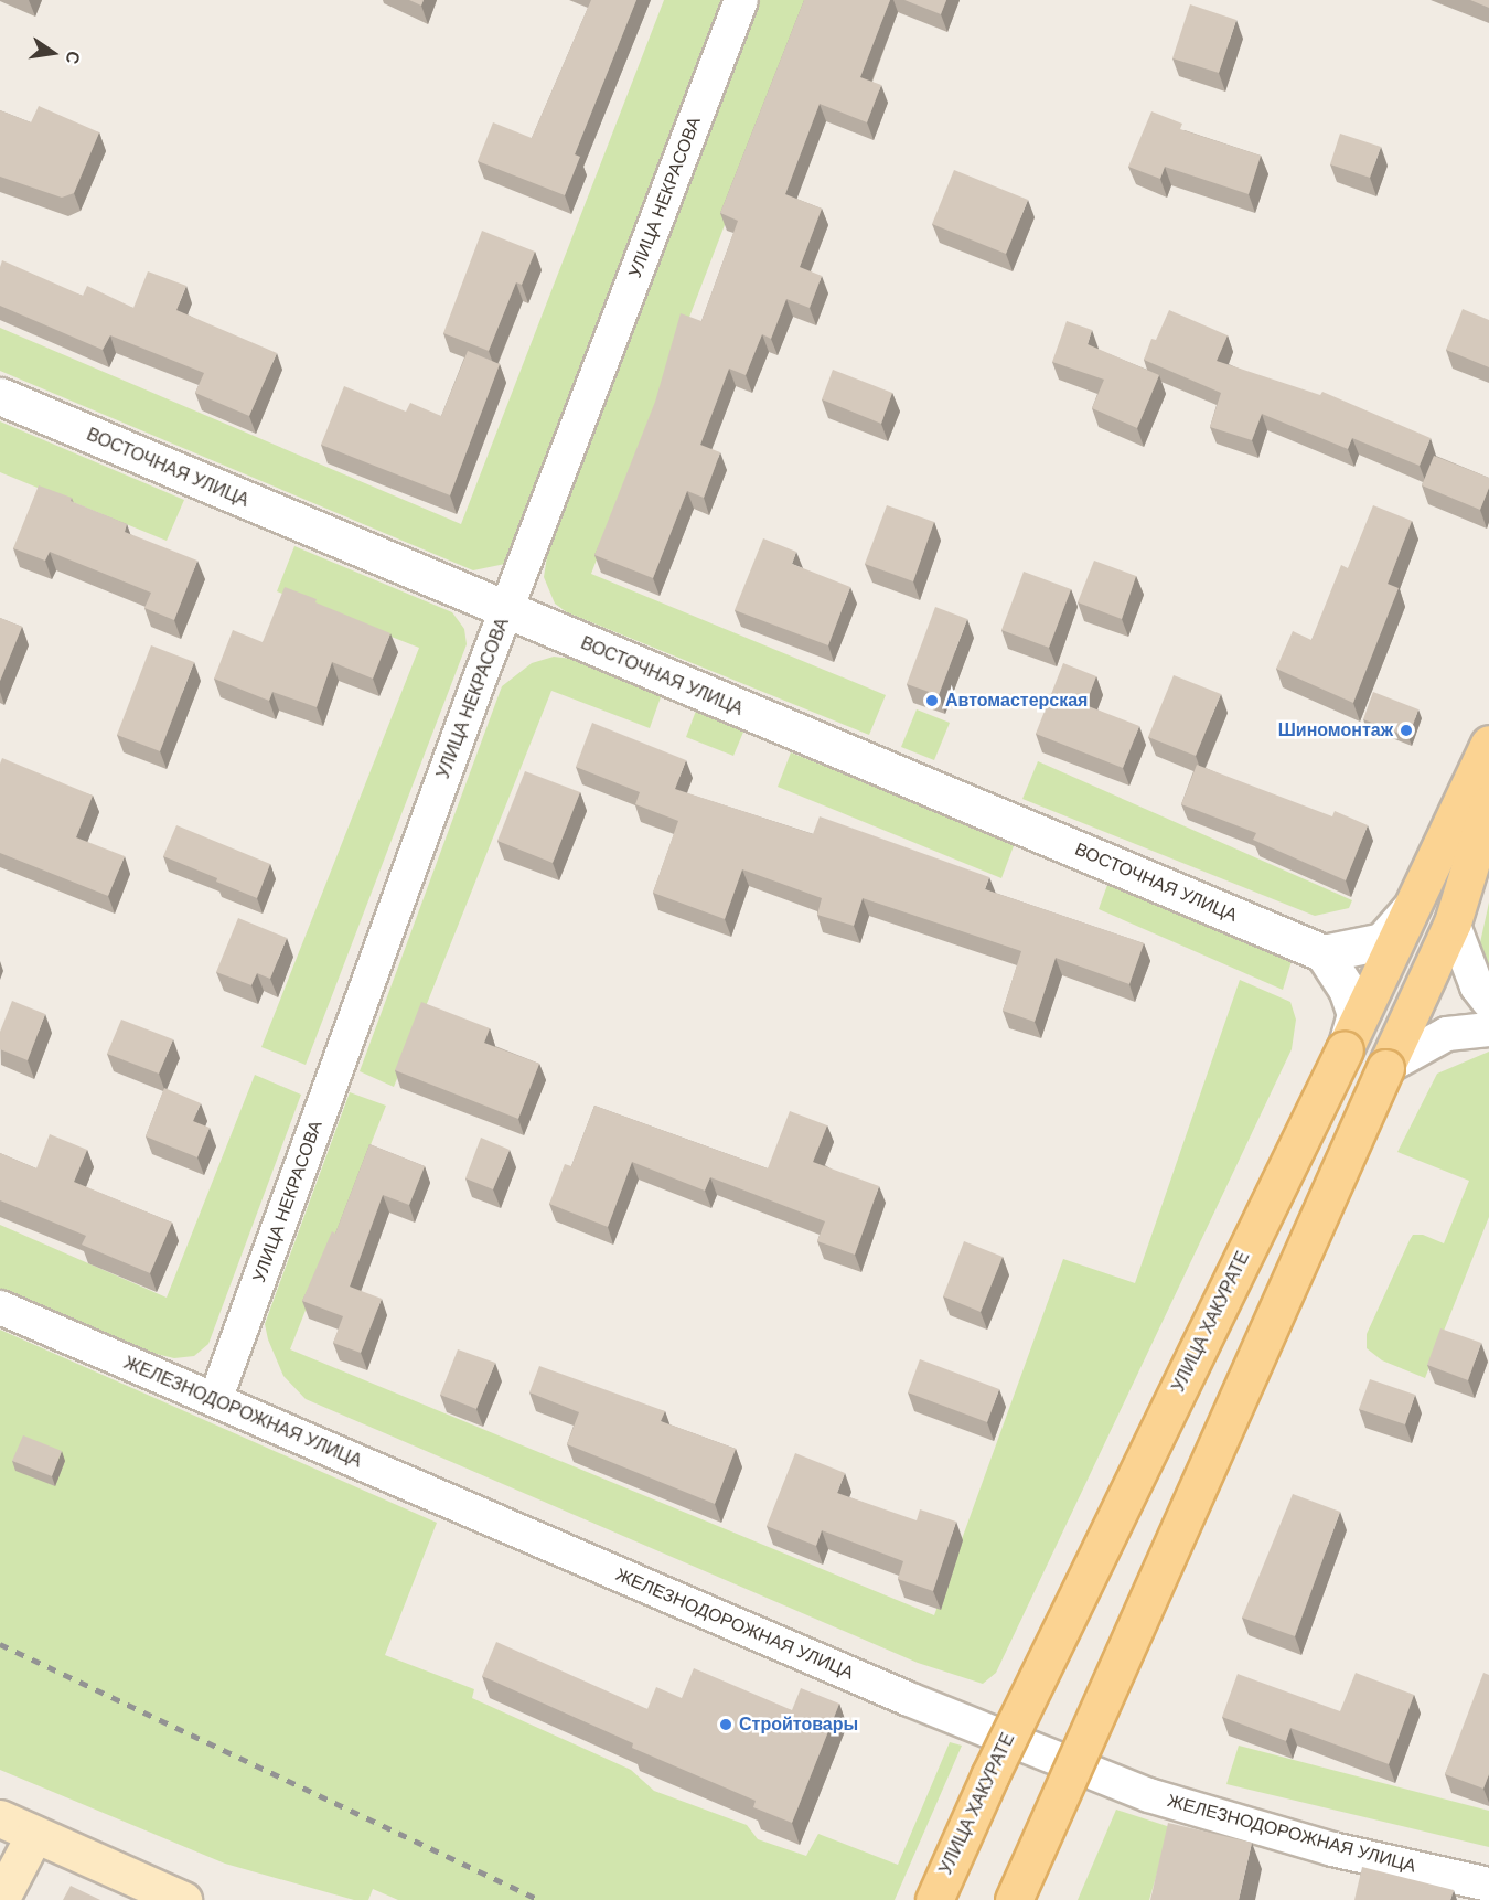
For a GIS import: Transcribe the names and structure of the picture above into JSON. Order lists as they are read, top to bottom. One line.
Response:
{"streets":{"main road":["УЛИЦА ХАКУРАТЕ"],"street":["УЛИЦА НЕКРАСОВА","ВОСТОЧНАЯ УЛИЦА","ЖЕЛЕЗНОДОРОЖНАЯ УЛИЦА"]},"crossings":[["УЛИЦА НЕКРАСОВА","ВОСТОЧНАЯ УЛИЦА"],["УЛИЦА НЕКРАСОВА","ЖЕЛЕЗНОДОРОЖНАЯ УЛИЦА"]],"places":["Автомастерская","Шиномонтаж","Стройтовары"],"north":"right"}
